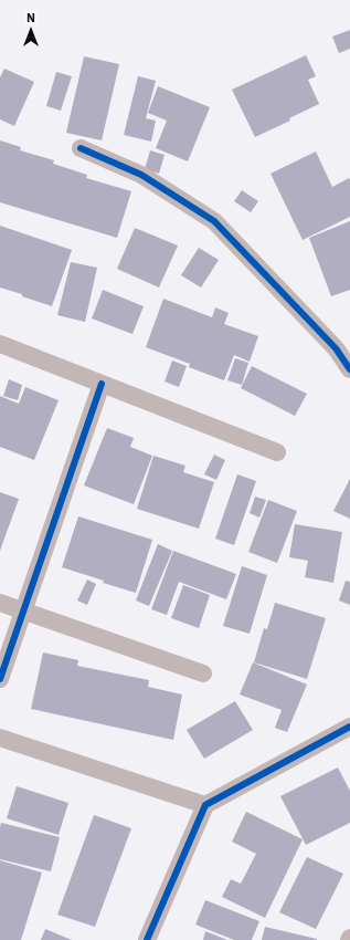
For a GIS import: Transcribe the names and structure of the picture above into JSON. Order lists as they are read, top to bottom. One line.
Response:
{"north":"top"}
